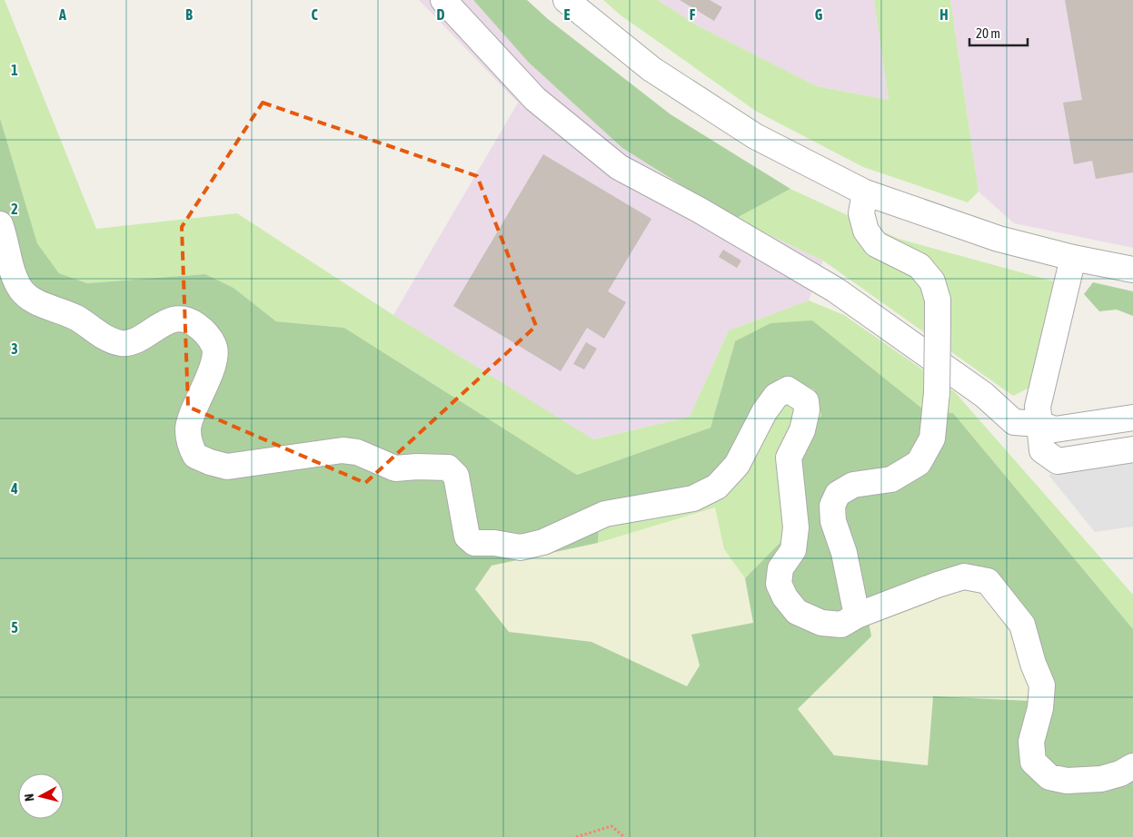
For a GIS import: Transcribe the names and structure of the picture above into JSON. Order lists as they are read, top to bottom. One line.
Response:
{"scale_bar":"20 m","north":"left","grid":{"columns":["A","B","C","D","E","F","G","H"],"rows":["1","2","3","4","5"]}}
